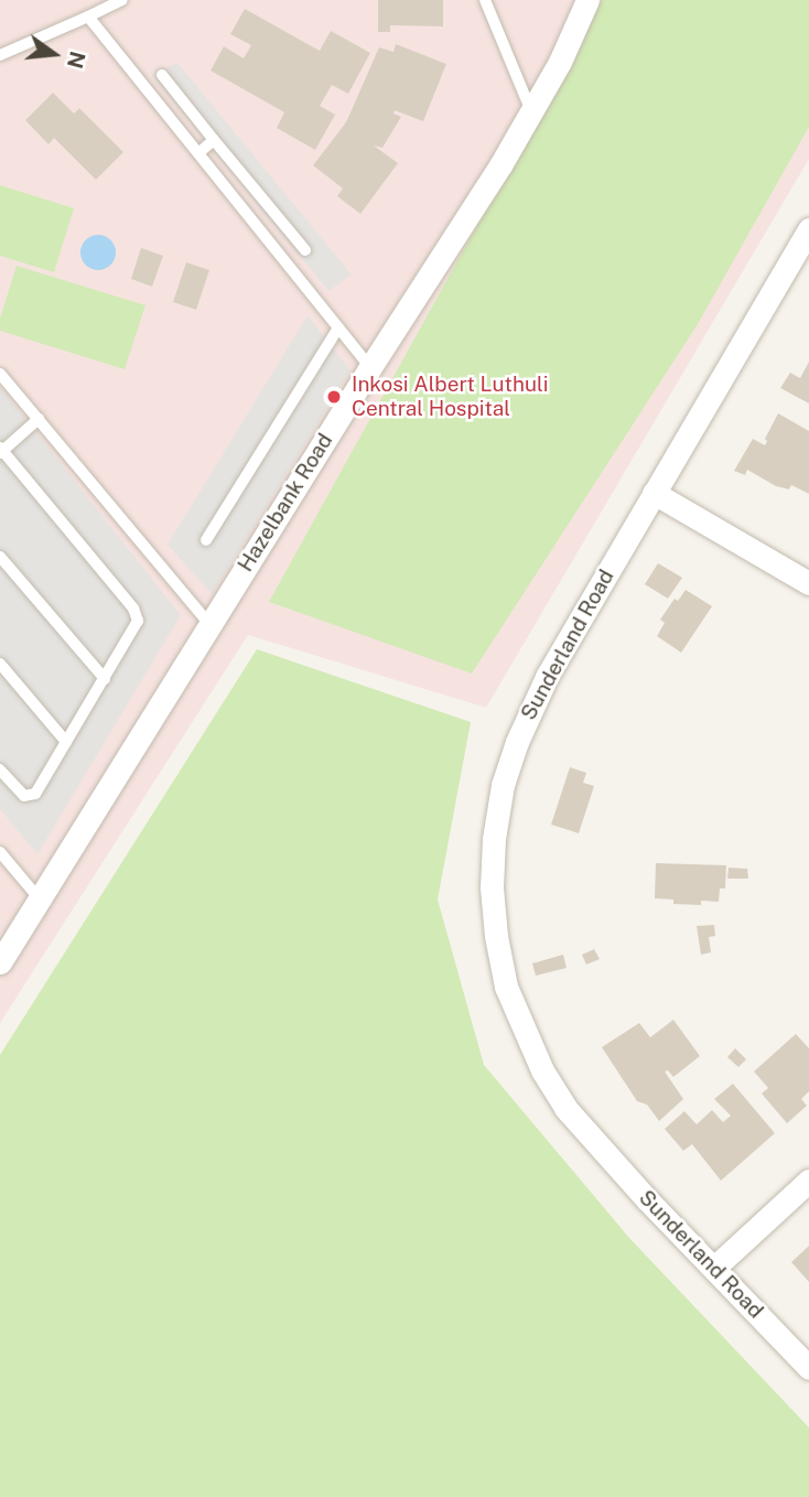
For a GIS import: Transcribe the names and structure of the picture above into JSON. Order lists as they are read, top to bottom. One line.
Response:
{"streets":{"street":["Hazelbank Road","Sunderland Road"]},"places":["Inkosi Albert Luthuli Central Hospital"],"north":"right"}
